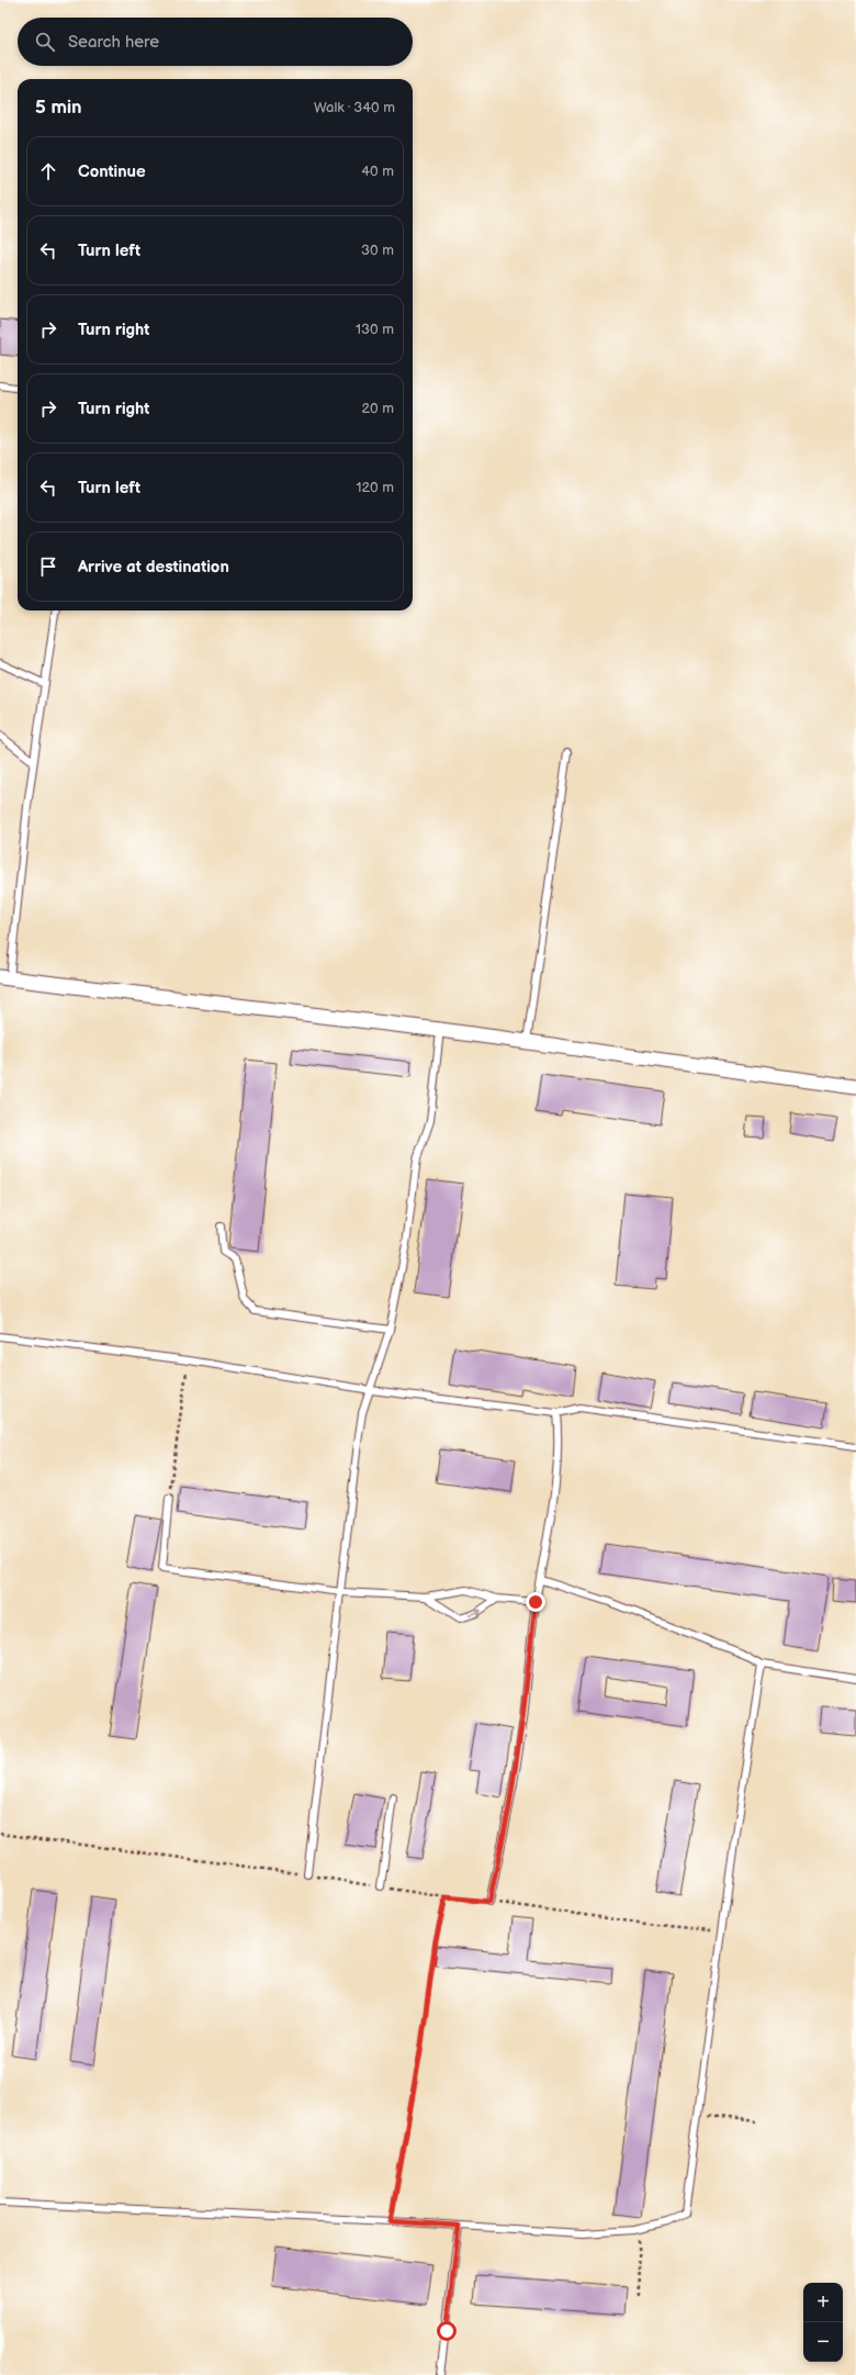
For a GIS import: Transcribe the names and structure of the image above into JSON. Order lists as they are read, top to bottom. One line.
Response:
{"page":{"search":"Search here","heading":["5 min","Walk · 340 m"],"list":[["Continue","40 m"],["Turn left","30 m"],["Turn right","130 m"],["Turn right","20 m"],["Turn left","120 m"],"Arrive at destination"],"map_buttons":["+","−"]}}
